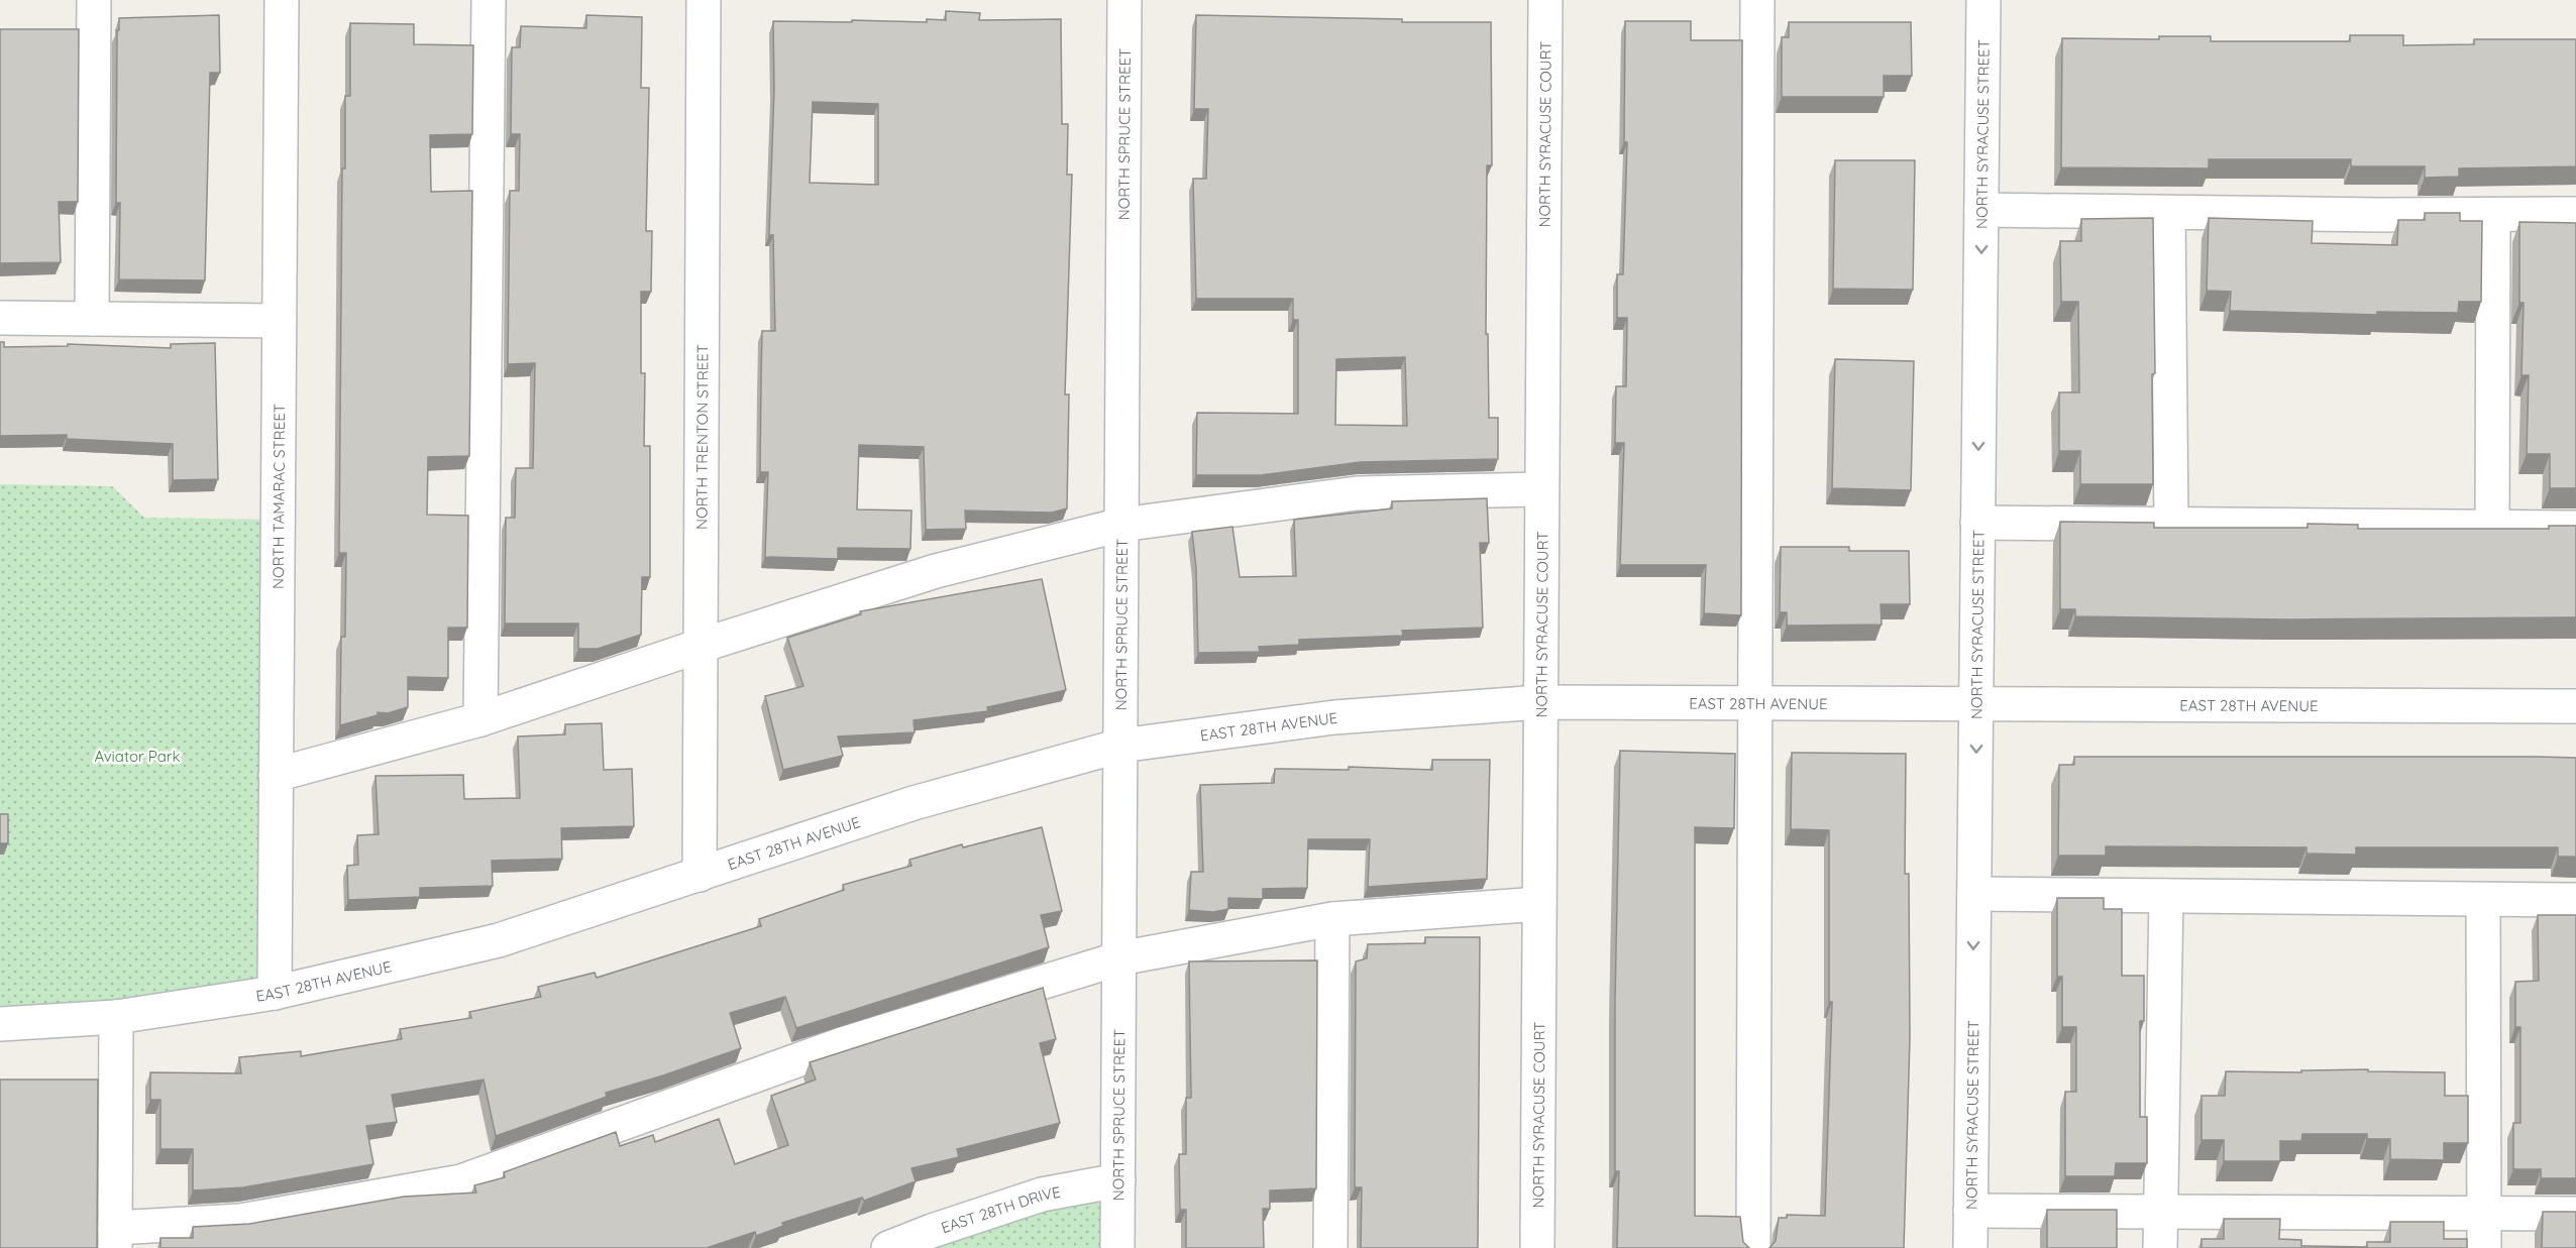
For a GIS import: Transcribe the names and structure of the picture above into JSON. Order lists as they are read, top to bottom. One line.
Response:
{"streets":{"street":["NORTH SPRUCE STREET","NORTH SYRACUSE COURT","NORTH SYRACUSE STREET","NORTH TRENTON STREET","NORTH TAMARAC STREET","EAST 28TH AVENUE","EAST 28TH DRIVE"]},"crossings":[["NORTH SPRUCE STREET","EAST 28TH AVENUE"],["NORTH SPRUCE STREET","EAST 28TH DRIVE"],["NORTH SYRACUSE COURT","EAST 28TH AVENUE"],["NORTH SYRACUSE STREET","EAST 28TH AVENUE"],["NORTH TRENTON STREET","EAST 28TH AVENUE"],["NORTH TAMARAC STREET","EAST 28TH AVENUE"]],"parks":["Aviator Park"]}
